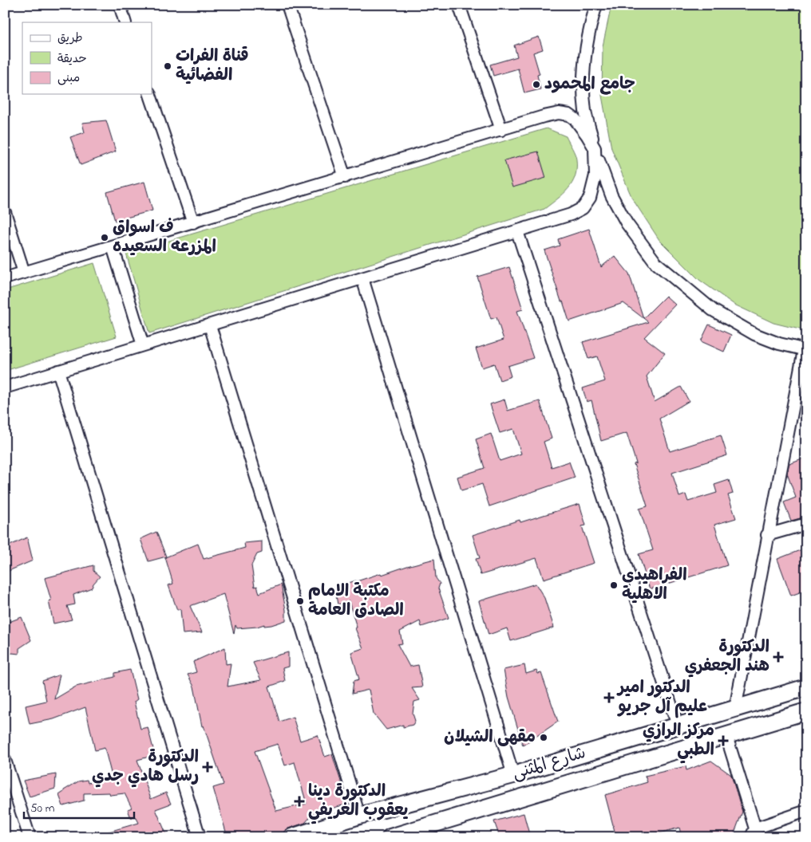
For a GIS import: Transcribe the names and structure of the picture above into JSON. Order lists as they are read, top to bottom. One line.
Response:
{"streets":{"main road":["شارع المثنى"]},"places":{"other":["قناة الفرات الفضائية","جامع المحمود","ف اسواق المزرعه السعيده","الفراهيدي الاهلية","مكتبة الامام الصادق العامة","مقهى الشيلان"],"health":["الدكتورة هند الجعفري","الدكتور امير عليم آل جريو","مركز الرازي الطبي","الدكتورة رسل هادي جدي","الدكتورة دينا يعقوب الغريفي"]},"legend":["طريق","حديقة","مبنى"],"scale_bar":"50 m"}
